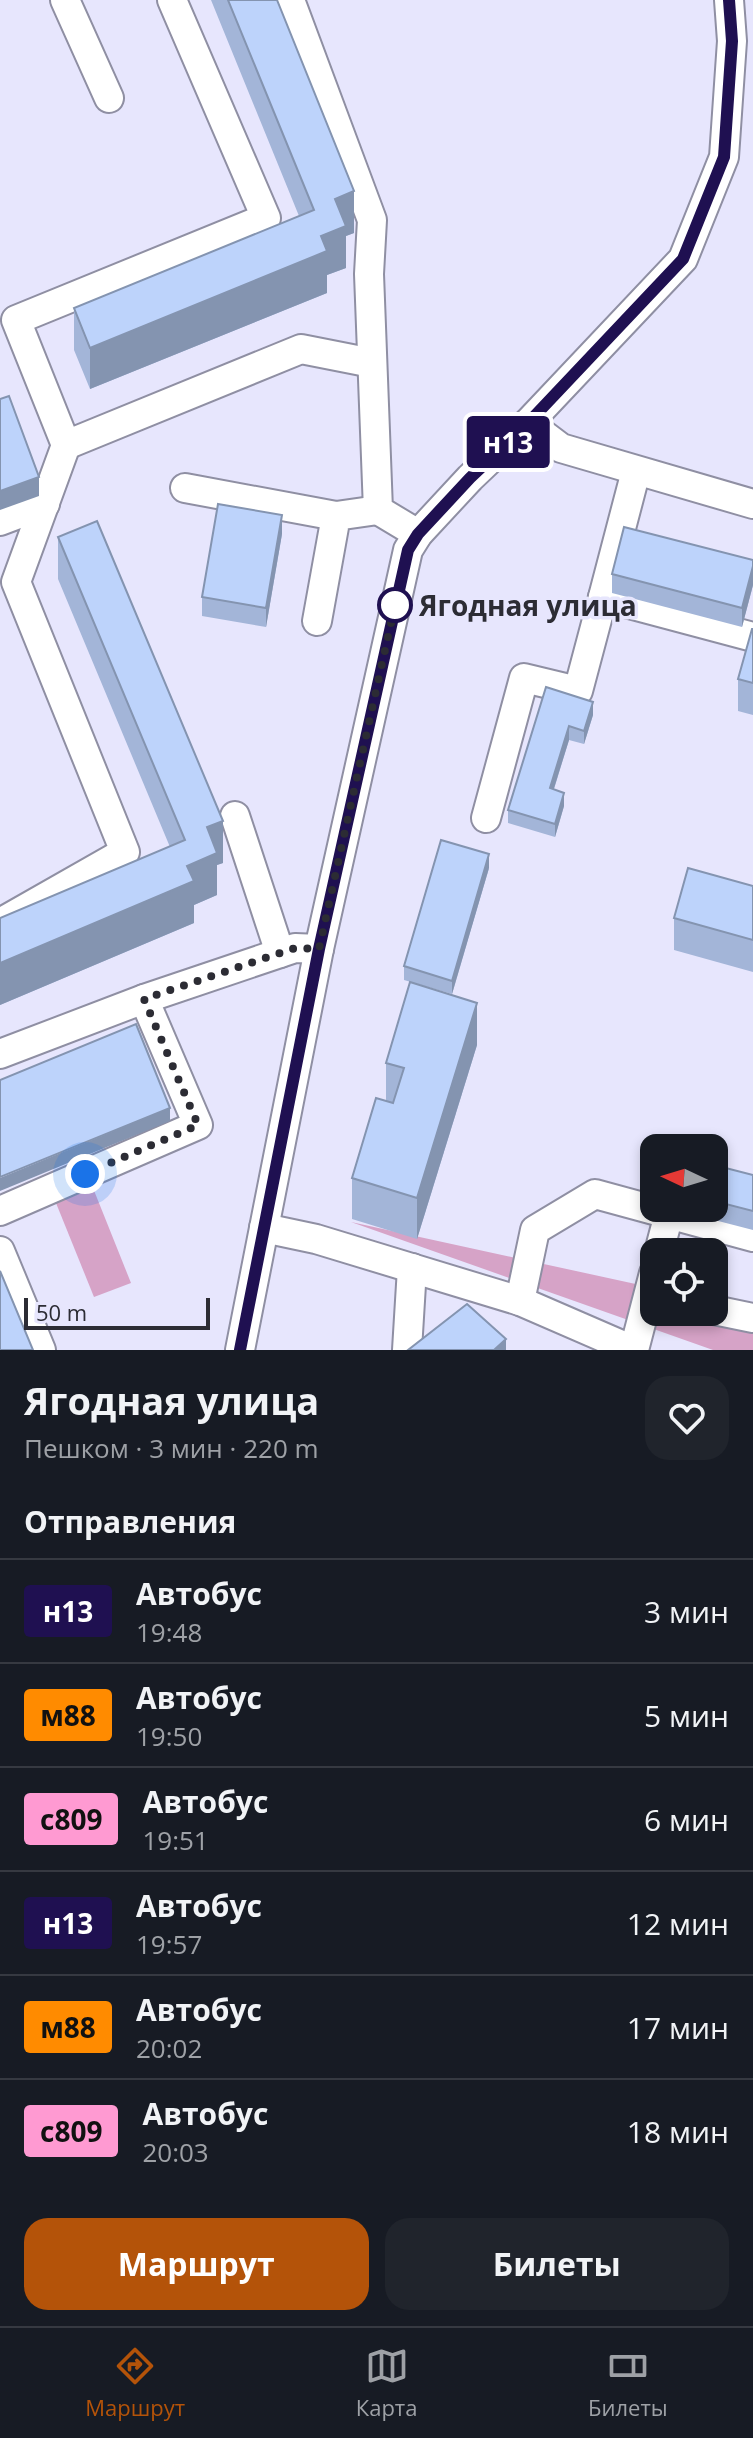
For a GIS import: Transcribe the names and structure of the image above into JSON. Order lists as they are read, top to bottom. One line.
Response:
{"places":["Ягодная улица"],"lines":["bus line н13"],"scale_bar":"50 m","north":"left","page":{"on_map":"н13","scale":"50 m","heading":[["Ягодная улица","Пешком · 3 мин · 220 m"],"Отправления"],"list":[{"mark":"н13","name":"Автобус","note":"19:48","value":"3 мин"},{"mark":"м88","name":"Автобус","note":"19:50","value":"5 мин"},{"mark":"с809","name":"Автобус","note":"19:51","value":"6 мин"},{"mark":"н13","name":"Автобус","note":"19:57","value":"12 мин"},{"mark":"м88","name":"Автобус","note":"20:02","value":"17 мин"},{"mark":"с809","name":"Автобус","note":"20:03","value":"18 мин"}],"buttons":["Маршрут","Билеты"],"tabs":["Маршрут","Карта","Билеты"]}}
